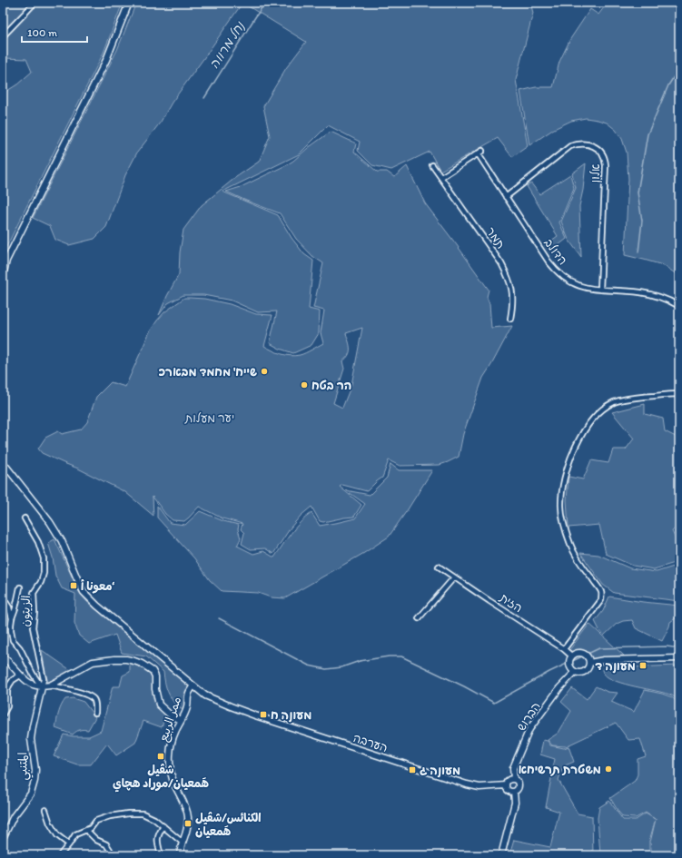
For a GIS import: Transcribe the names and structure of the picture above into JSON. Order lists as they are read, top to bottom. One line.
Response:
{"streets":{"main road":["הברוש","ممر الربيع","הערבה","المتنبي"],"street":["אלון","תמר","הדולב","הזית","الزيتون"]},"crossings":[["אלון","הדולב"],["הזית","הברוש"],["الزيتون","المتنبي"],["הברוש","הערבה"],["ممر الربيع","הערבה"]],"water":["נחל מרווה"],"parks":["יער מעלות"],"places":{"other":["שייח' מחמד מבארכ","הר בטח","משטרת תרשיחא"],"transit":["معونا أ‘","מעונה ד","מעונה ח","شڤيل هَمعيان/موراد هچاي","מעונה ג","الكنائس/شڤيل هَمعيان"]},"scale_bar":"100 m"}
